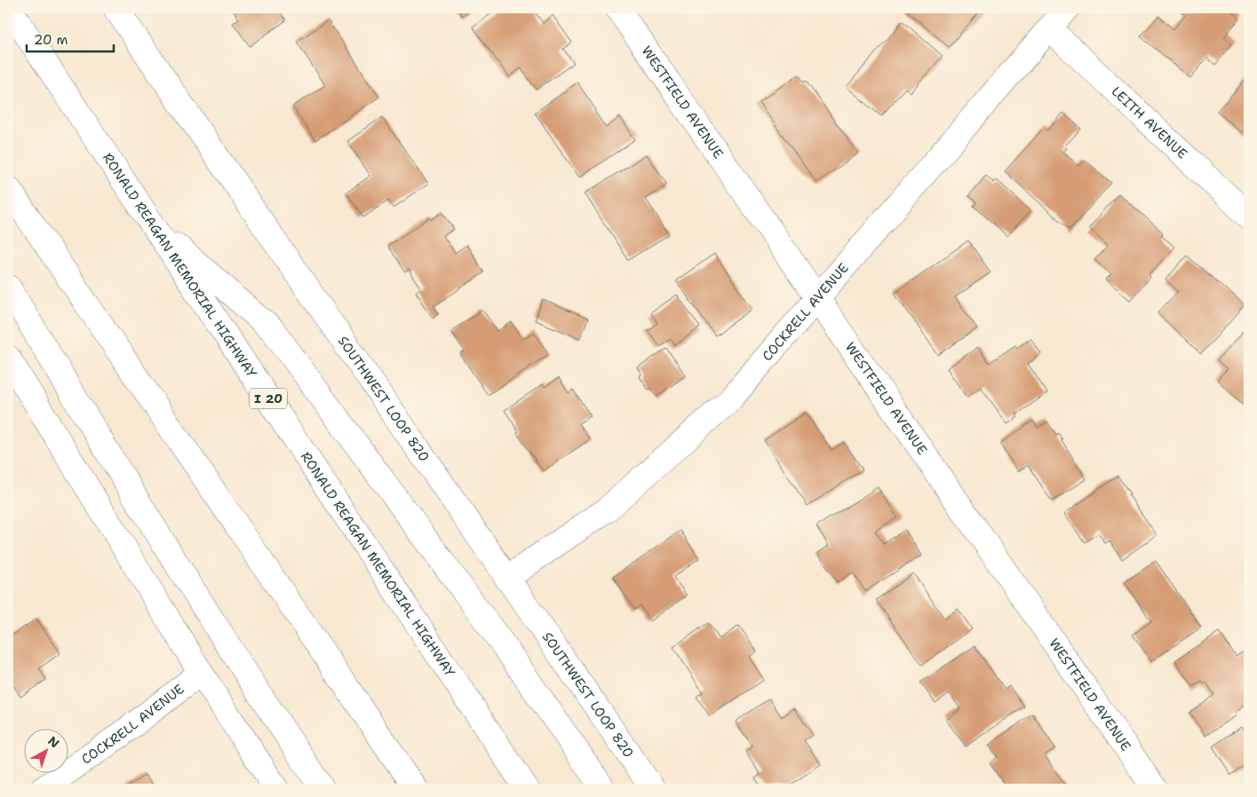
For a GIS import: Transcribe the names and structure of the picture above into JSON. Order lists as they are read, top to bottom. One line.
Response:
{"streets":{"main road":["WESTFIELD AVENUE","LEITH AVENUE","RONALD REAGAN MEMORIAL HIGHWAY","COCKRELL AVENUE","I 20","SOUTHWEST LOOP 820"]},"crossings":[["WESTFIELD AVENUE","COCKRELL AVENUE"],["LEITH AVENUE","COCKRELL AVENUE"],["COCKRELL AVENUE","SOUTHWEST LOOP 820"]],"scale_bar":"20 m","north":"top right"}
